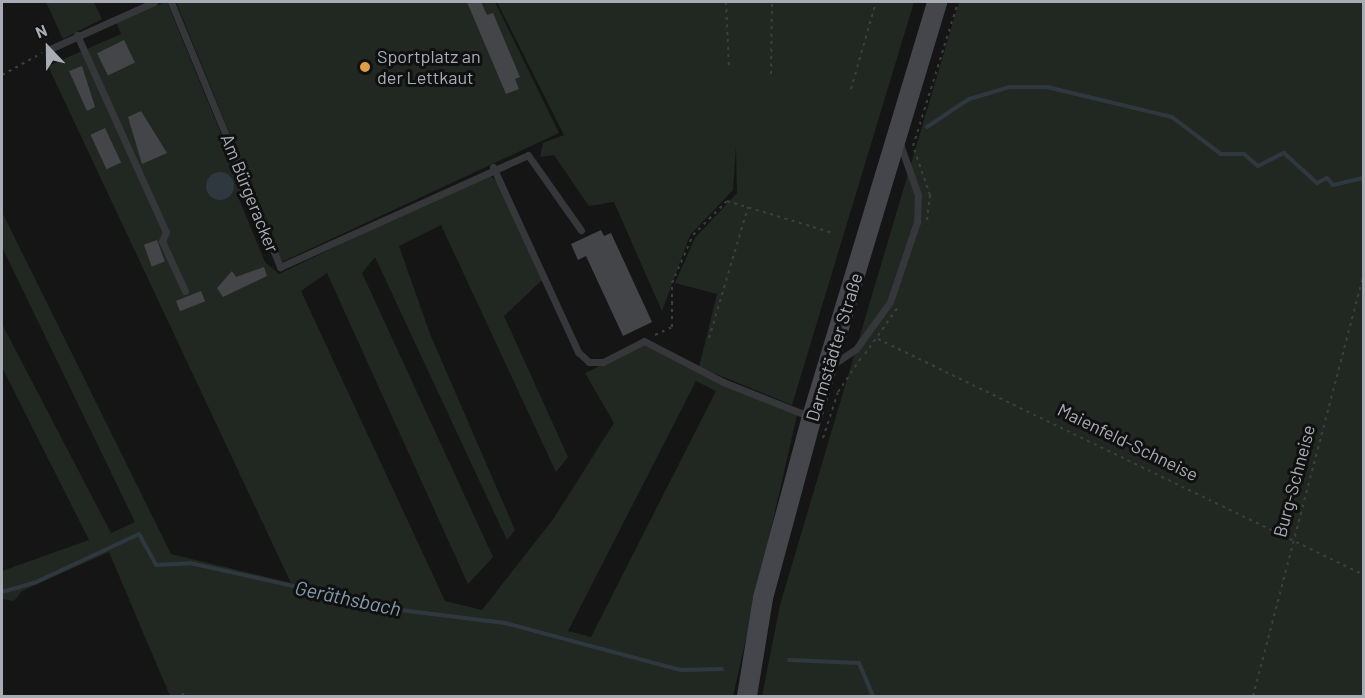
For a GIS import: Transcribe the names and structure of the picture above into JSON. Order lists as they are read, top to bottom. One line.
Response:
{"streets":{"main road":["Darmstädter Straße"],"lane":["Am Bürgeracker"],"path":["Maienfeld-Schneise","Burg-Schneise"]},"crossings":[["Maienfeld-Schneise","Burg-Schneise"]],"water":["Geräthsbach"],"places":["Sportplatz an der Lettkaut"],"north":"top"}
